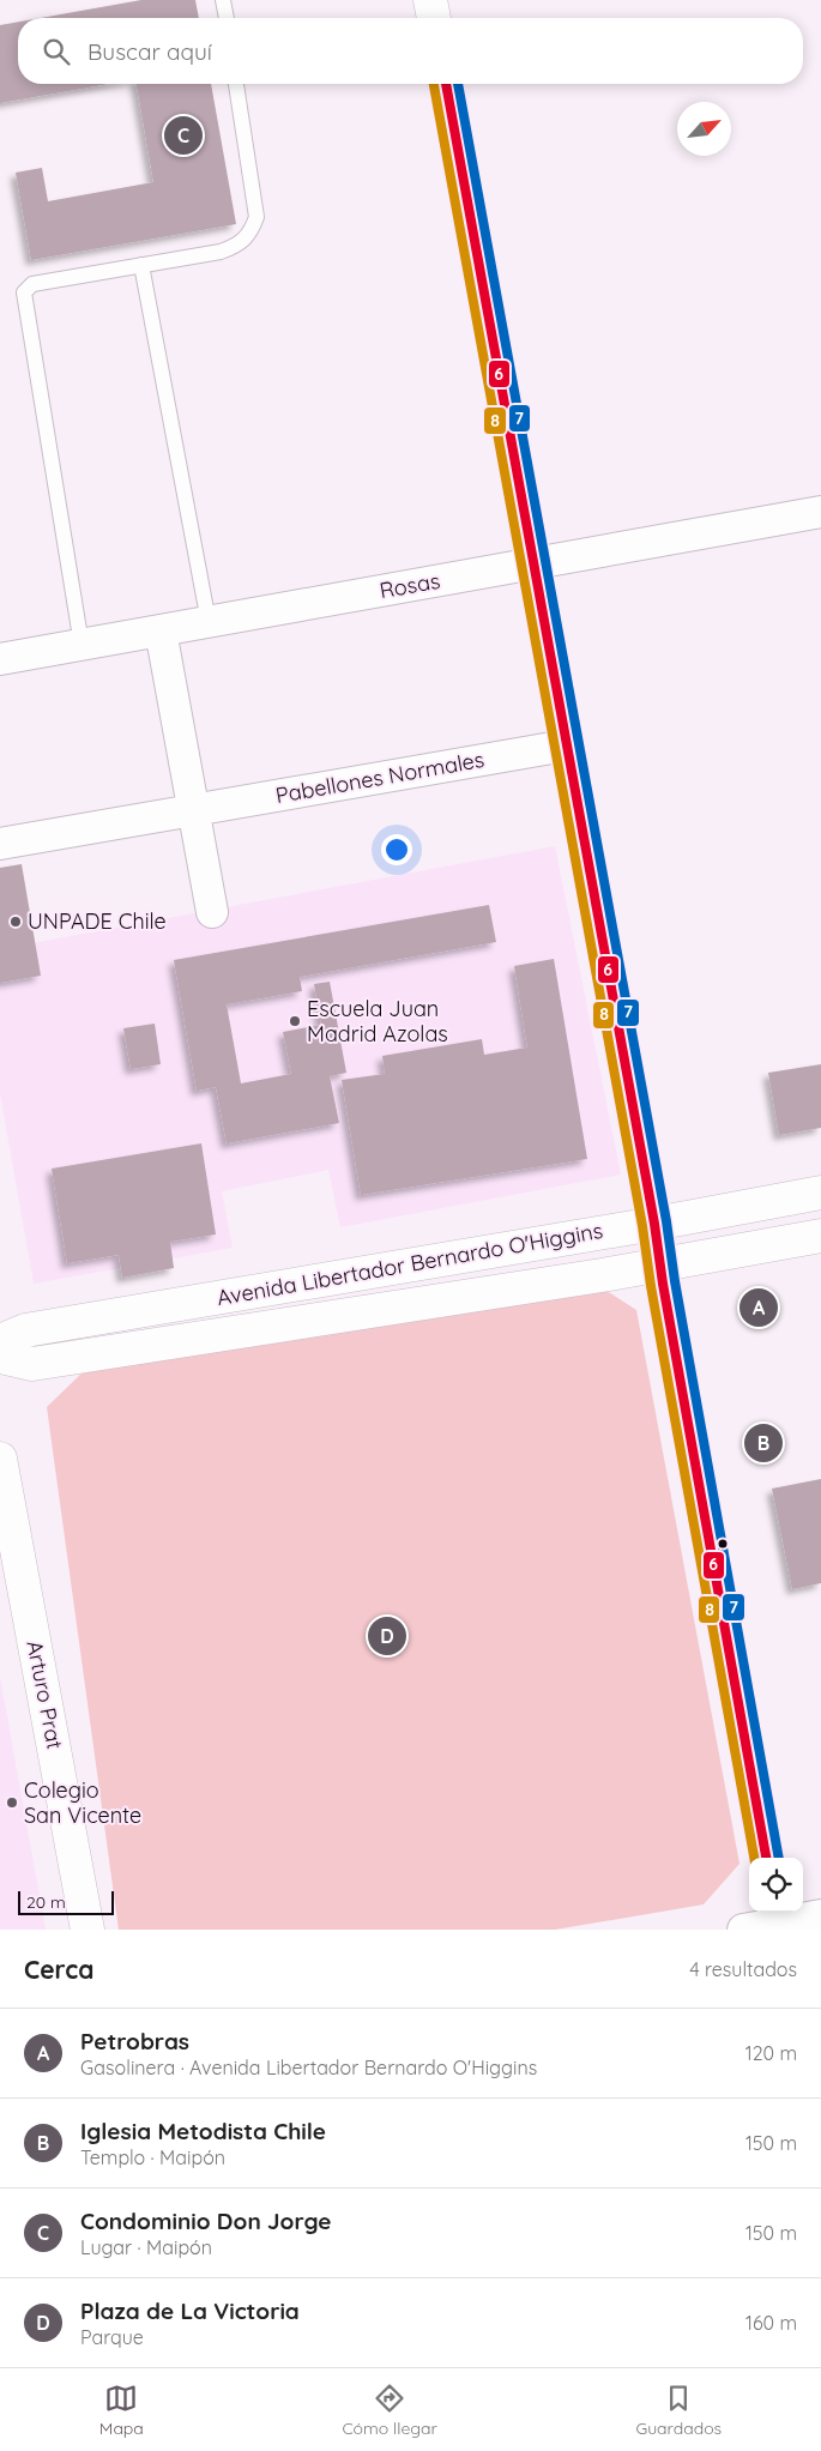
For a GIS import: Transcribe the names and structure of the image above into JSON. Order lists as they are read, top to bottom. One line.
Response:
{"streets":{"street":["Rosas","Pabellones Normales","Avenida Libertador Bernardo O'Higgins","Arturo Prat"]},"places":["UNPADE Chile","Escuela Juan Madrid Azolas","Colegio San Vicente"],"lines":["transit line 6","transit line 8","transit line 7"],"scale_bar":"20 m","north":"top right","page":{"search":"Buscar aquí","pins":["C","A","B","D"],"scale":"20 m","heading":["Cerca","4 resultados"],"list":[{"mark":"A","name":"Petrobras","note":"Gasolinera · Avenida Libertador Bernardo O'Higgins","value":"120 m"},{"mark":"B","name":"Iglesia Metodista Chile","note":"Templo · Maipón","value":"150 m"},{"mark":"C","name":"Condominio Don Jorge","note":"Lugar · Maipón","value":"150 m"},{"mark":"D","name":"Plaza de La Victoria","note":"Parque","value":"160 m"}],"nav":["Mapa","Cómo llegar","Guardados"]}}
